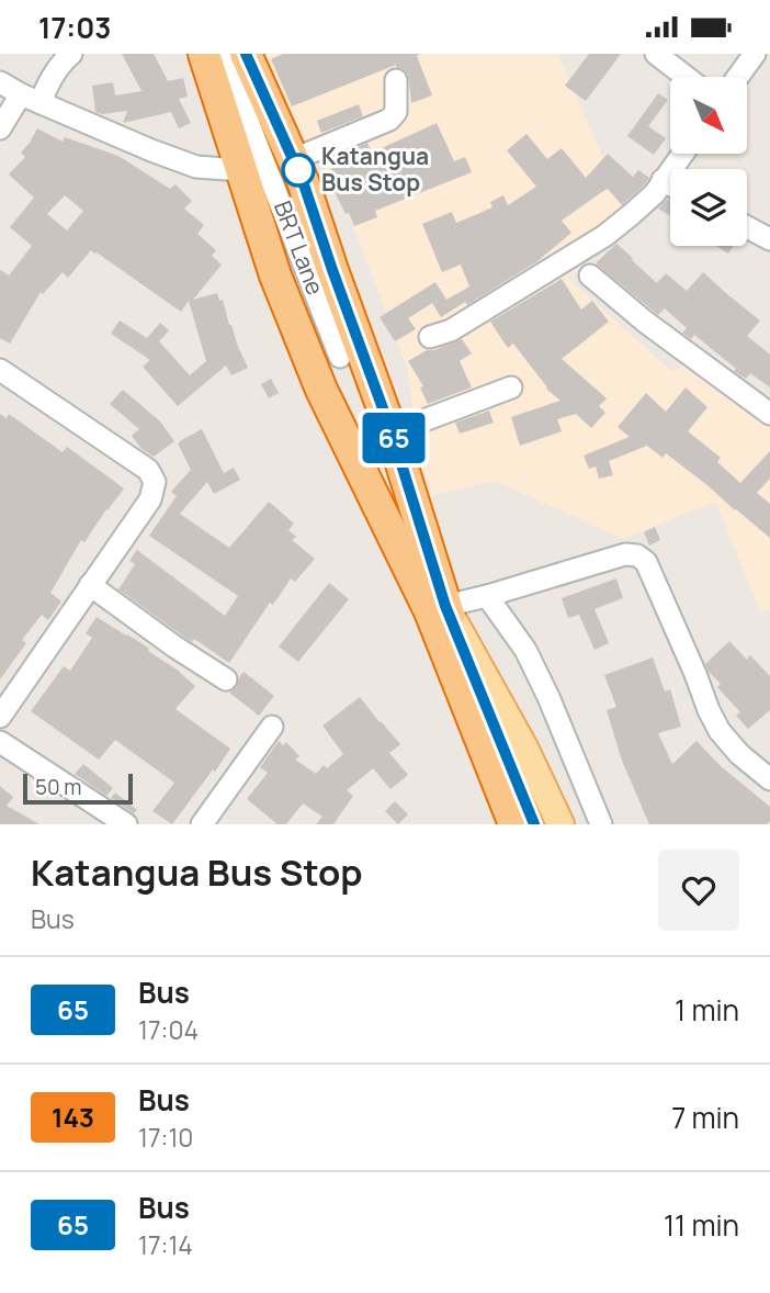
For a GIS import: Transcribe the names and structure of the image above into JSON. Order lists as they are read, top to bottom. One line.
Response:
{"streets":{"street":["BRT Lane"]},"places":["Katangua Bus Stop"],"lines":["bus line 65"],"scale_bar":"50 m","north":"bottom right","page":{"status":"17:03","on_map":"65","scale":"50 m","heading":["Katangua Bus Stop","Bus"],"list":[{"mark":"65","name":"Bus","note":"17:04","value":"1 min"},{"mark":"143","name":"Bus","note":"17:10","value":"7 min"},{"mark":"65","name":"Bus","note":"17:14","value":"11 min"}]}}
